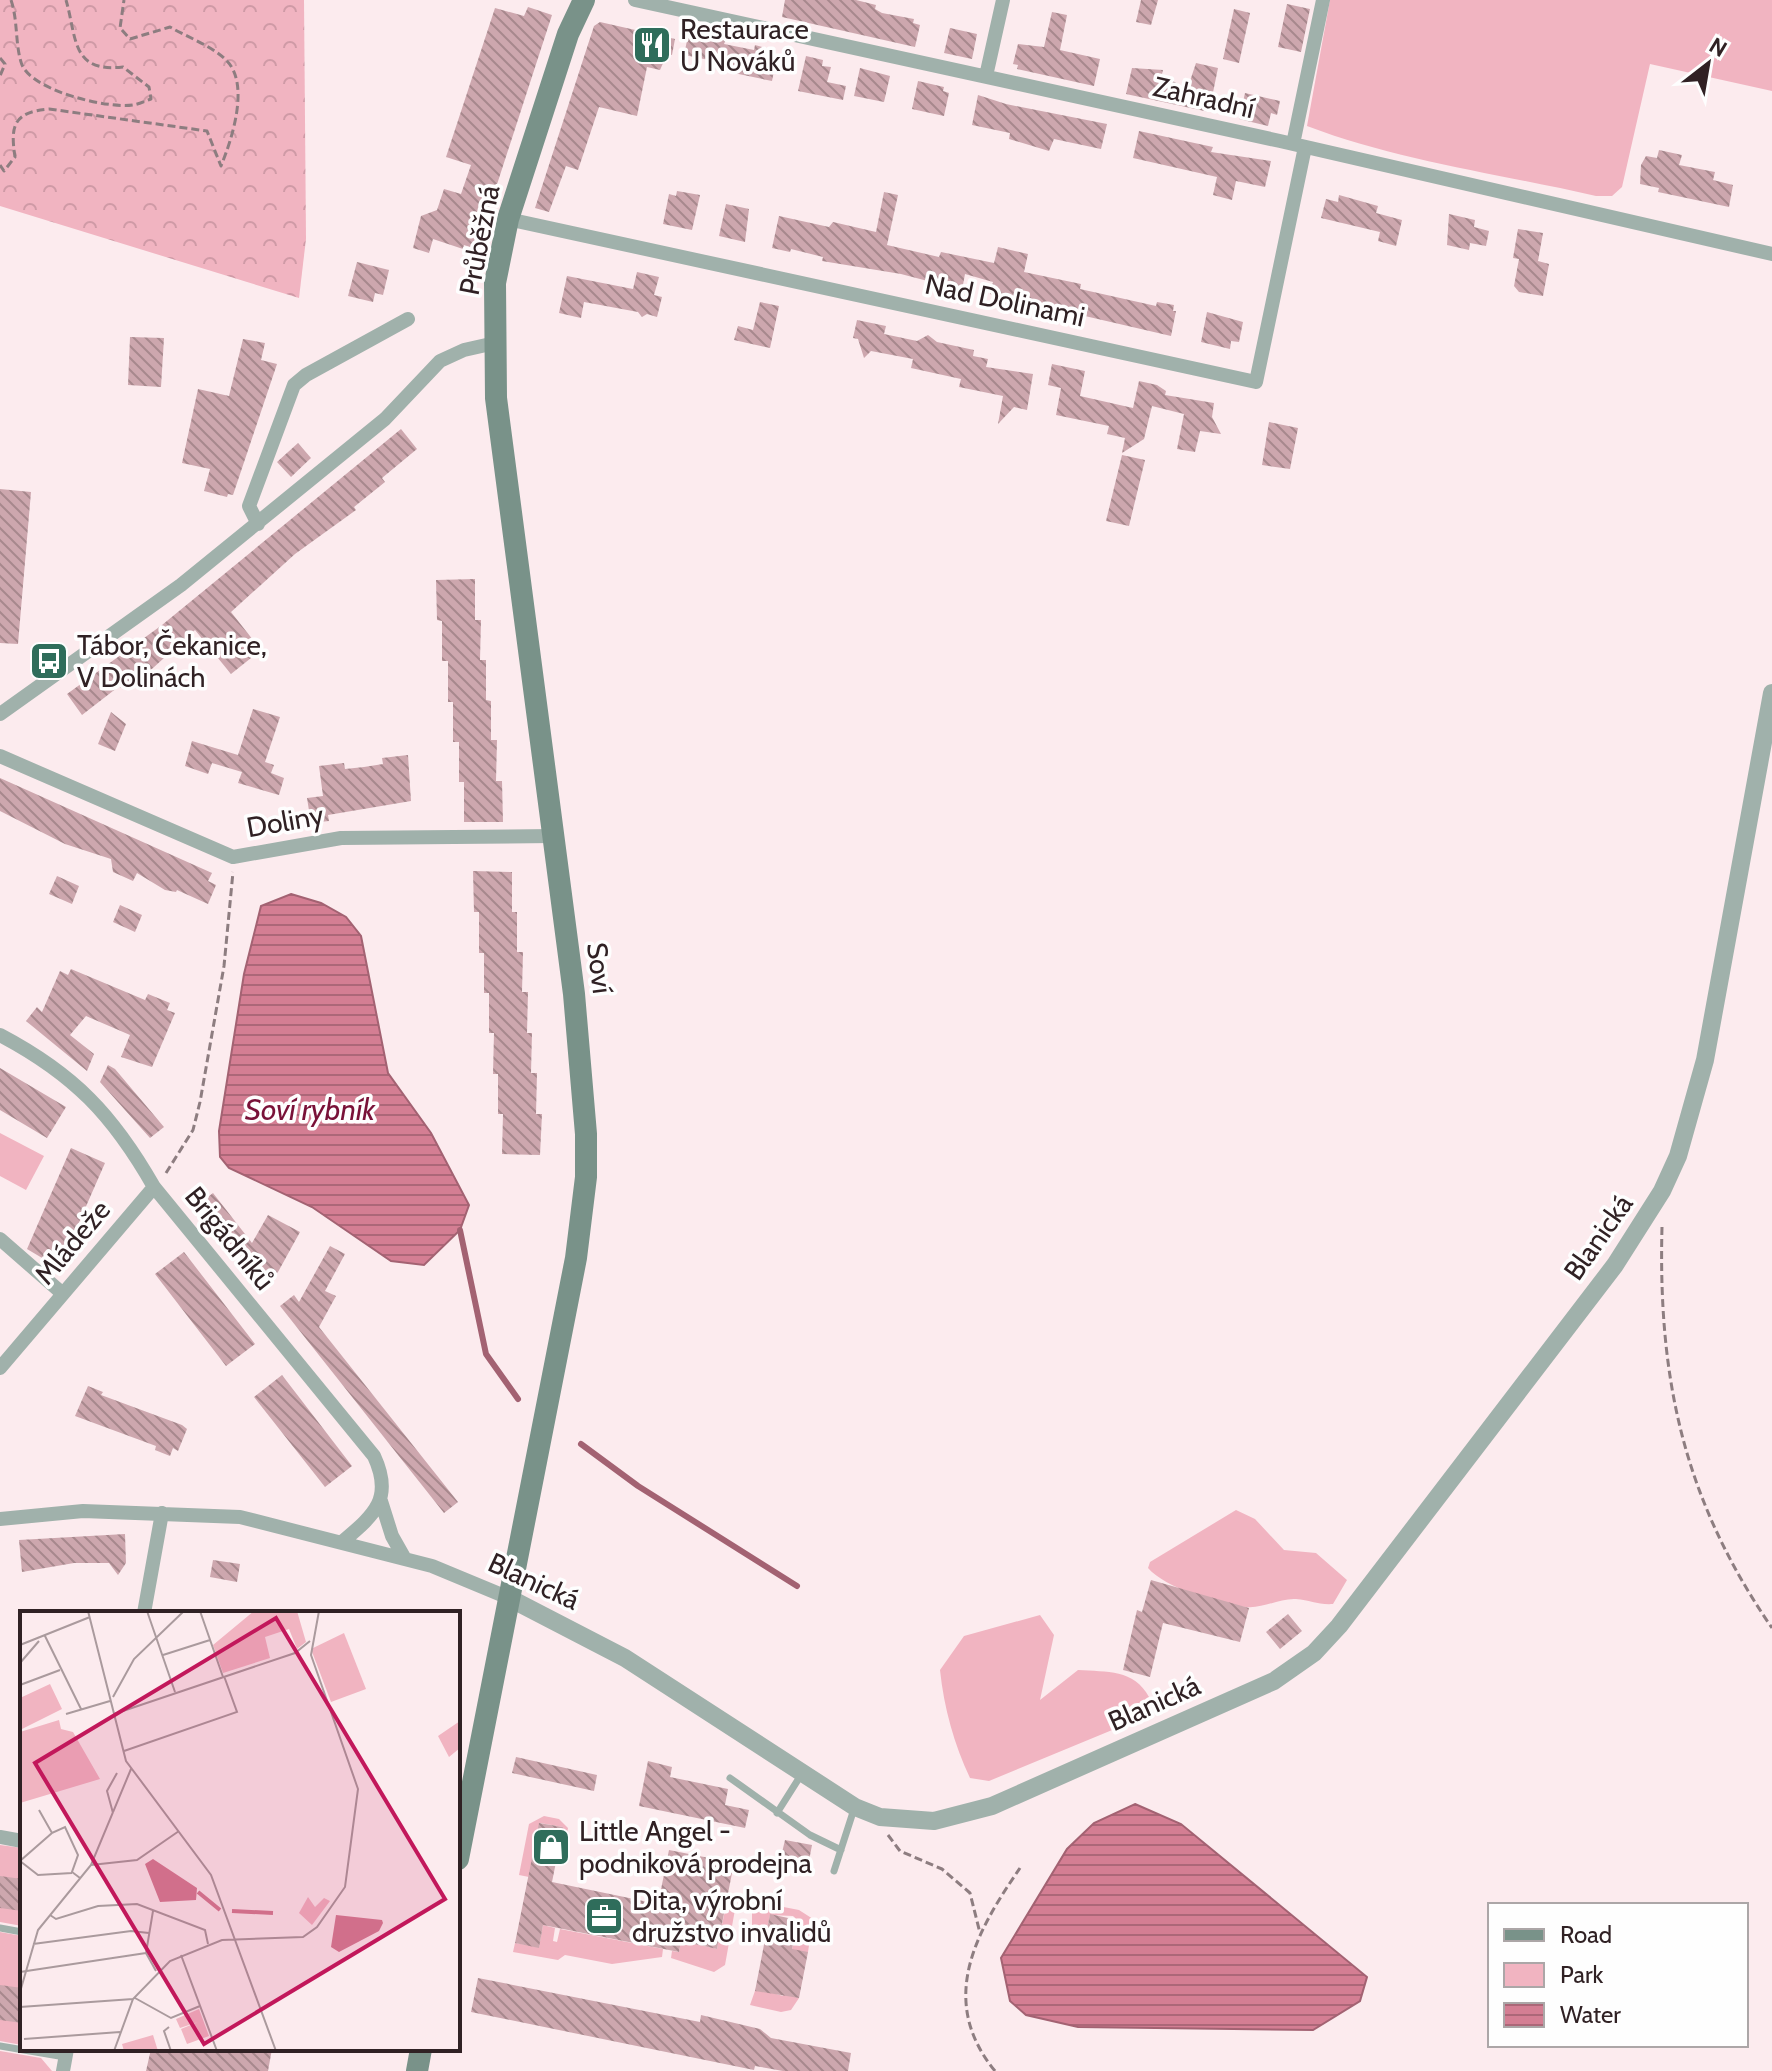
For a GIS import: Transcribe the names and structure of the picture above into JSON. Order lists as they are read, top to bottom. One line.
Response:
{"streets":{"main road":["Průběžná","Soví"],"street":["Zahradní","Nad Dolinami","Doliny","Blanická","Brigádníků","Mládeže"]},"crossings":[["Zahradní","Nad Dolinami"],["Průběžná","Nad Dolinami"],["Průběžná","Soví"],["Doliny","Soví"],["Soví","Blanická"],["Blanická","Brigádníků"],["Brigádníků","Mládeže"]],"water":["Soví rybník"],"places":{"restaurant":["Restaurace U Nováků"],"bus stop":["Tábor, Čekanice, V Dolinách"],"shop":["Little Angel - podniková prodejna"],"office":["Dita, výrobní družstvo invalidů"]},"legend":["Road","Park","Water"],"north":"top right"}
